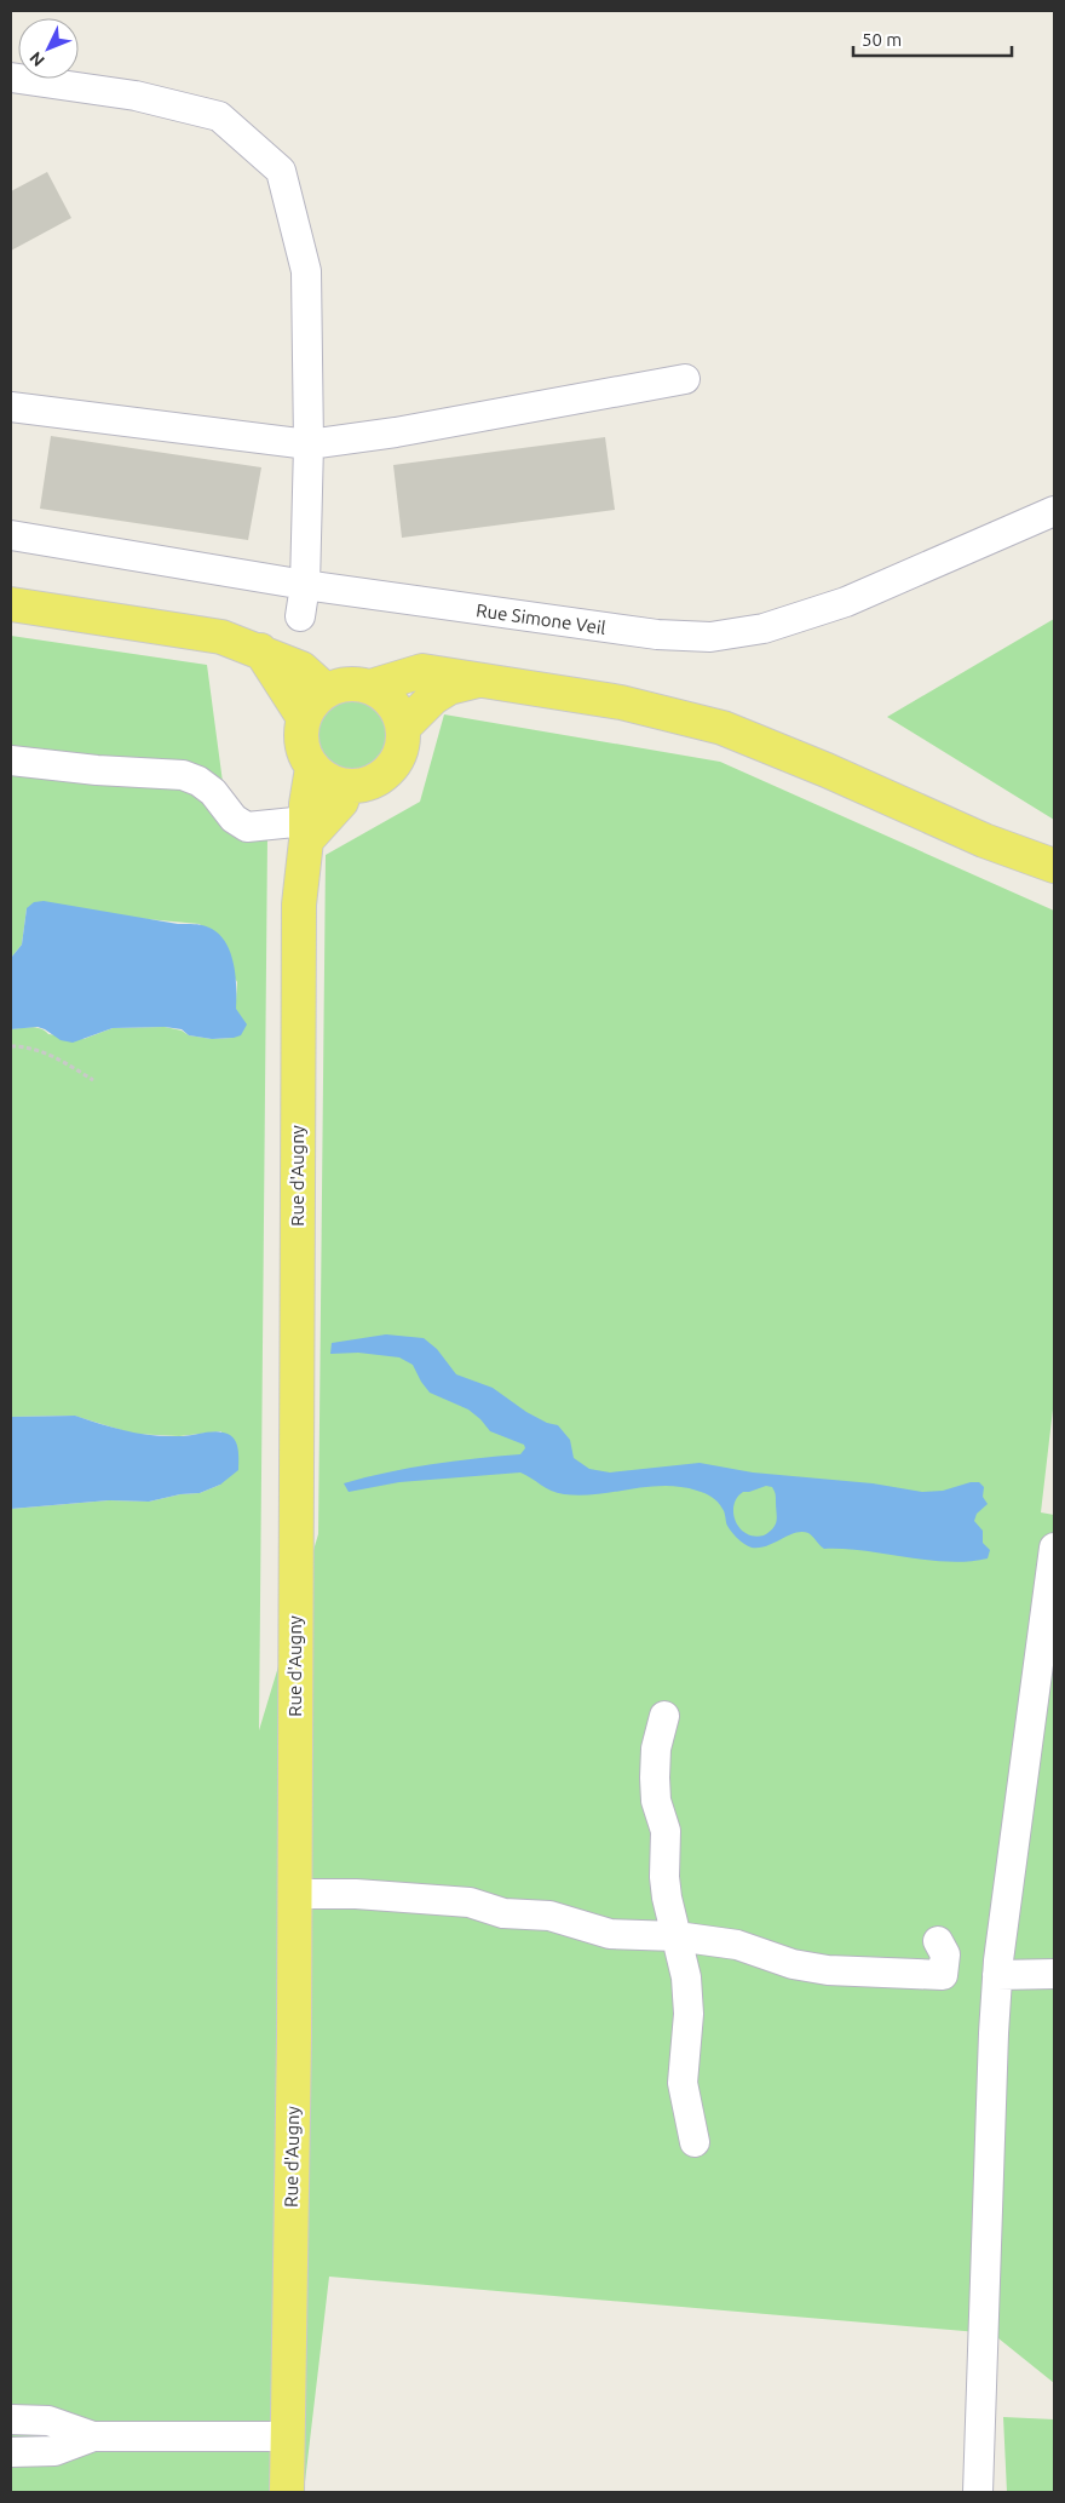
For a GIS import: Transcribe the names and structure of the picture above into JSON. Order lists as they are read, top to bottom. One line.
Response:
{"streets":{"main road":["Rue d'Augny"],"street":["Rue Simone Veil"]},"scale_bar":"50 m","north":"bottom left"}
